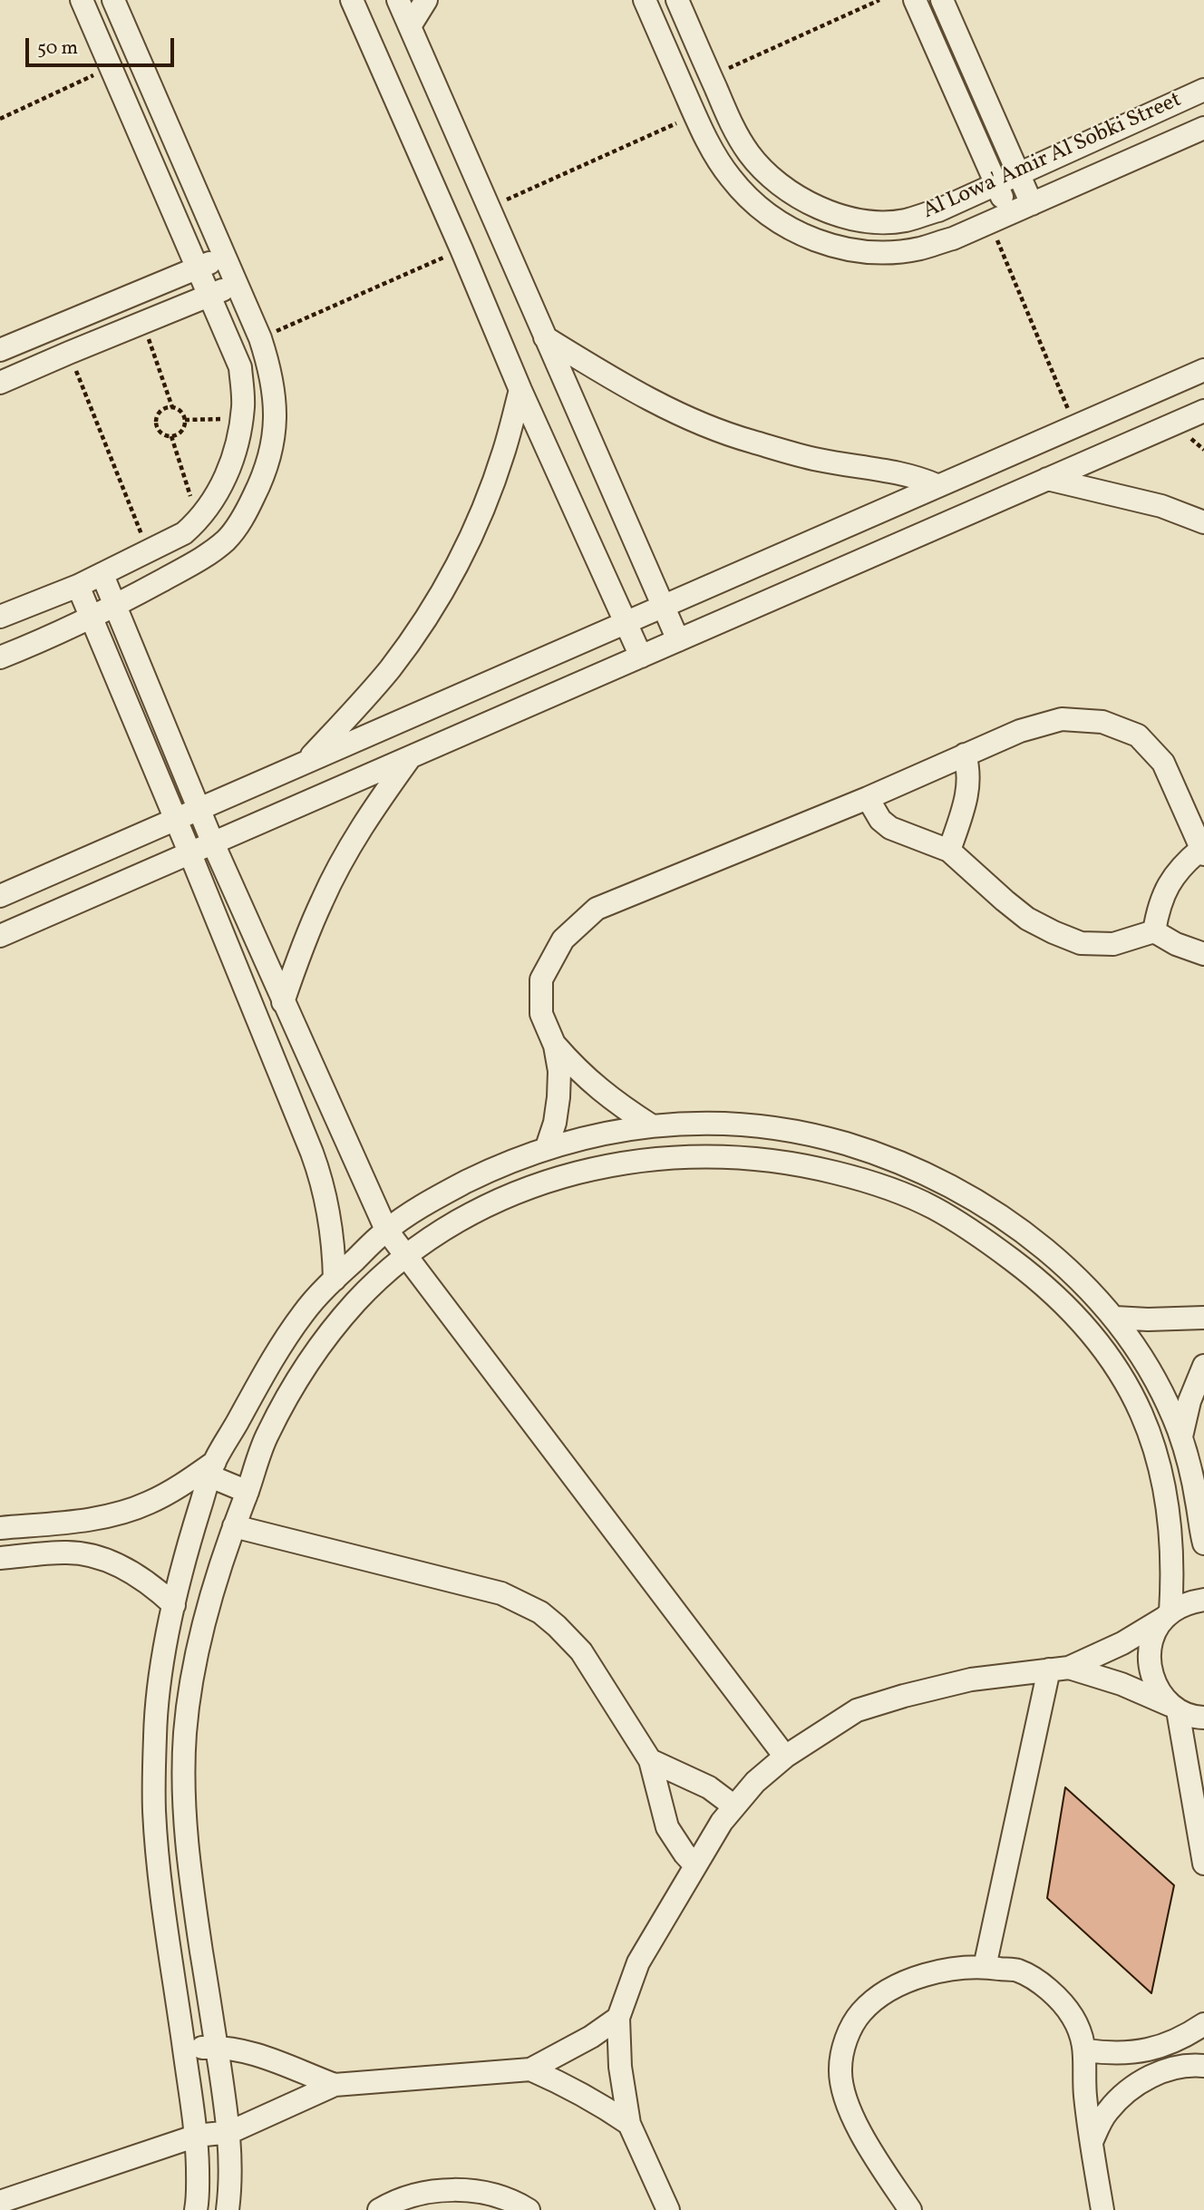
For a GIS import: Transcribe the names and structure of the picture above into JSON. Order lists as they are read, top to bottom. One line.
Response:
{"streets":{"street":["Al Lowa' Amir Al Sobki Street"]},"scale_bar":"50 m"}
